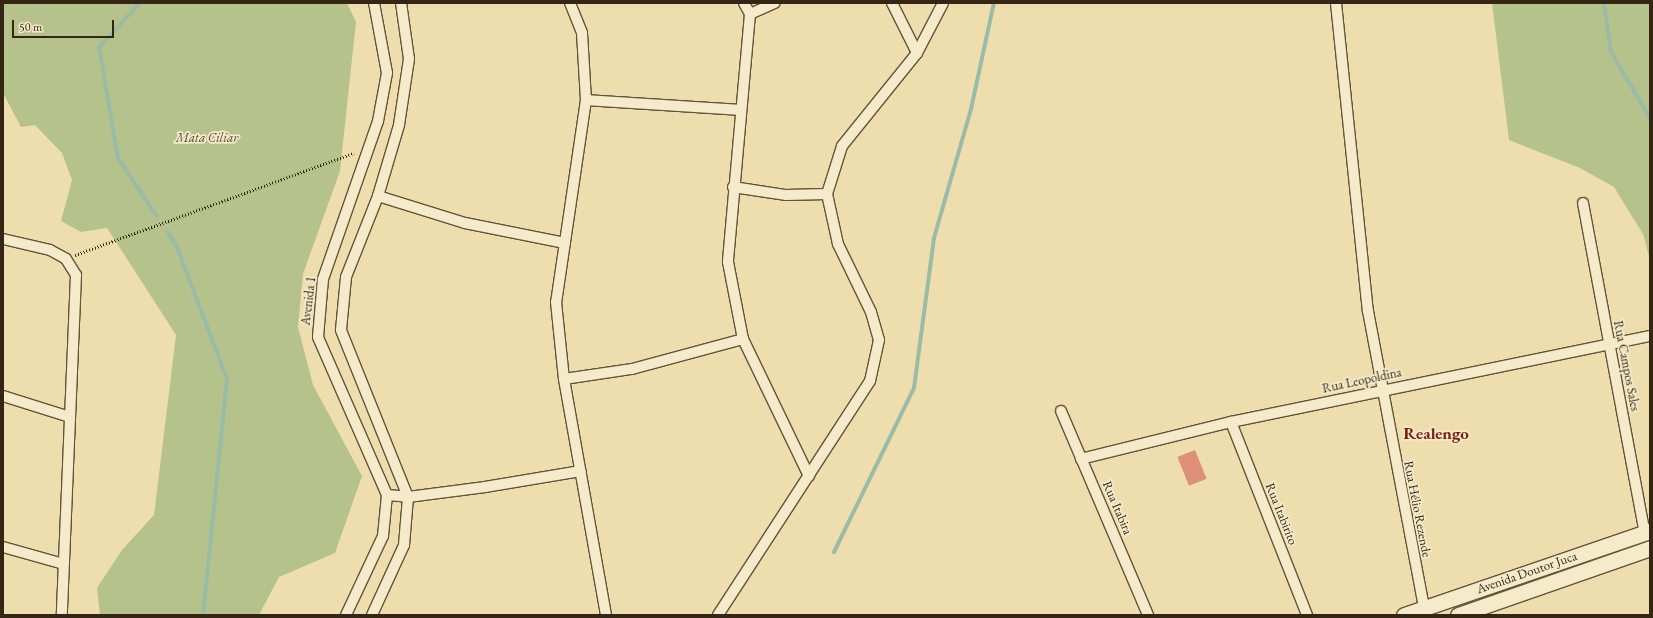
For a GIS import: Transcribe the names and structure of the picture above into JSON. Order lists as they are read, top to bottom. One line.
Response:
{"streets":{"main road":["Avenida Doutor Juca"],"street":["Avenida 1","Rua Campos Sales","Rua Leopoldina","Rua Itabira","Rua Hélio Rezende","Rua Itabirito"]},"crossings":[["Rua Campos Sales","Rua Leopoldina"],["Rua Campos Sales","Avenida Doutor Juca"],["Rua Leopoldina","Rua Itabira"],["Rua Leopoldina","Rua Hélio Rezende"],["Rua Leopoldina","Rua Itabirito"],["Rua Hélio Rezende","Avenida Doutor Juca"]],"districts":["Realengo"],"parks":["Mata Ciliar"],"scale_bar":"50 m"}
